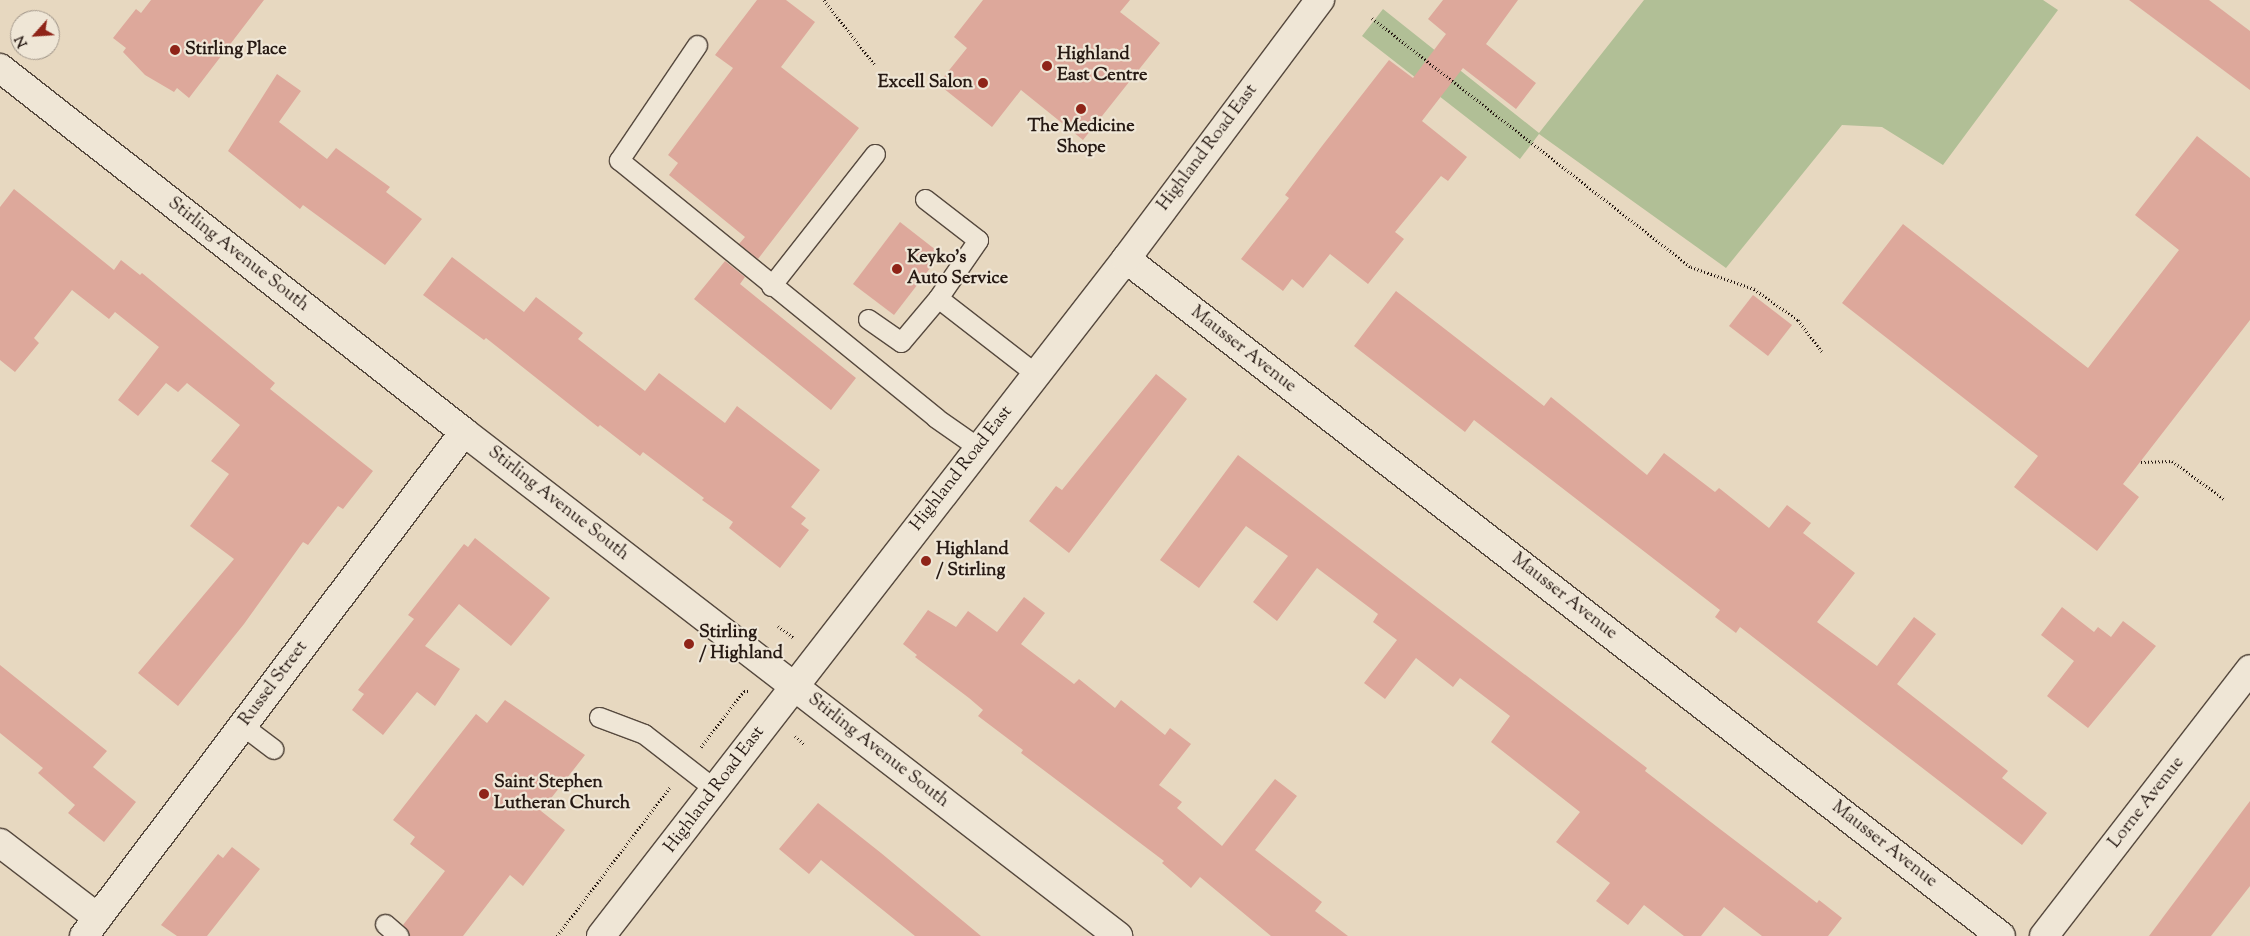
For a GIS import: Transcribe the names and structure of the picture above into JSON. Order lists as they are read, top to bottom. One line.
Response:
{"streets":{"street":["Highland Road East","Stirling Avenue South","Mausser Avenue","Russel Street","Lorne Avenue"]},"crossings":[["Highland Road East","Stirling Avenue South"],["Highland Road East","Mausser Avenue"],["Stirling Avenue South","Russel Street"]],"places":["Stirling Place","Highland East Centre","Excell Salon","The Medicine Shope","Keyko's Auto Service","Highland / Stirling","Stirling / Highland","Saint Stephen Lutheran Church"],"north":"bottom left"}
